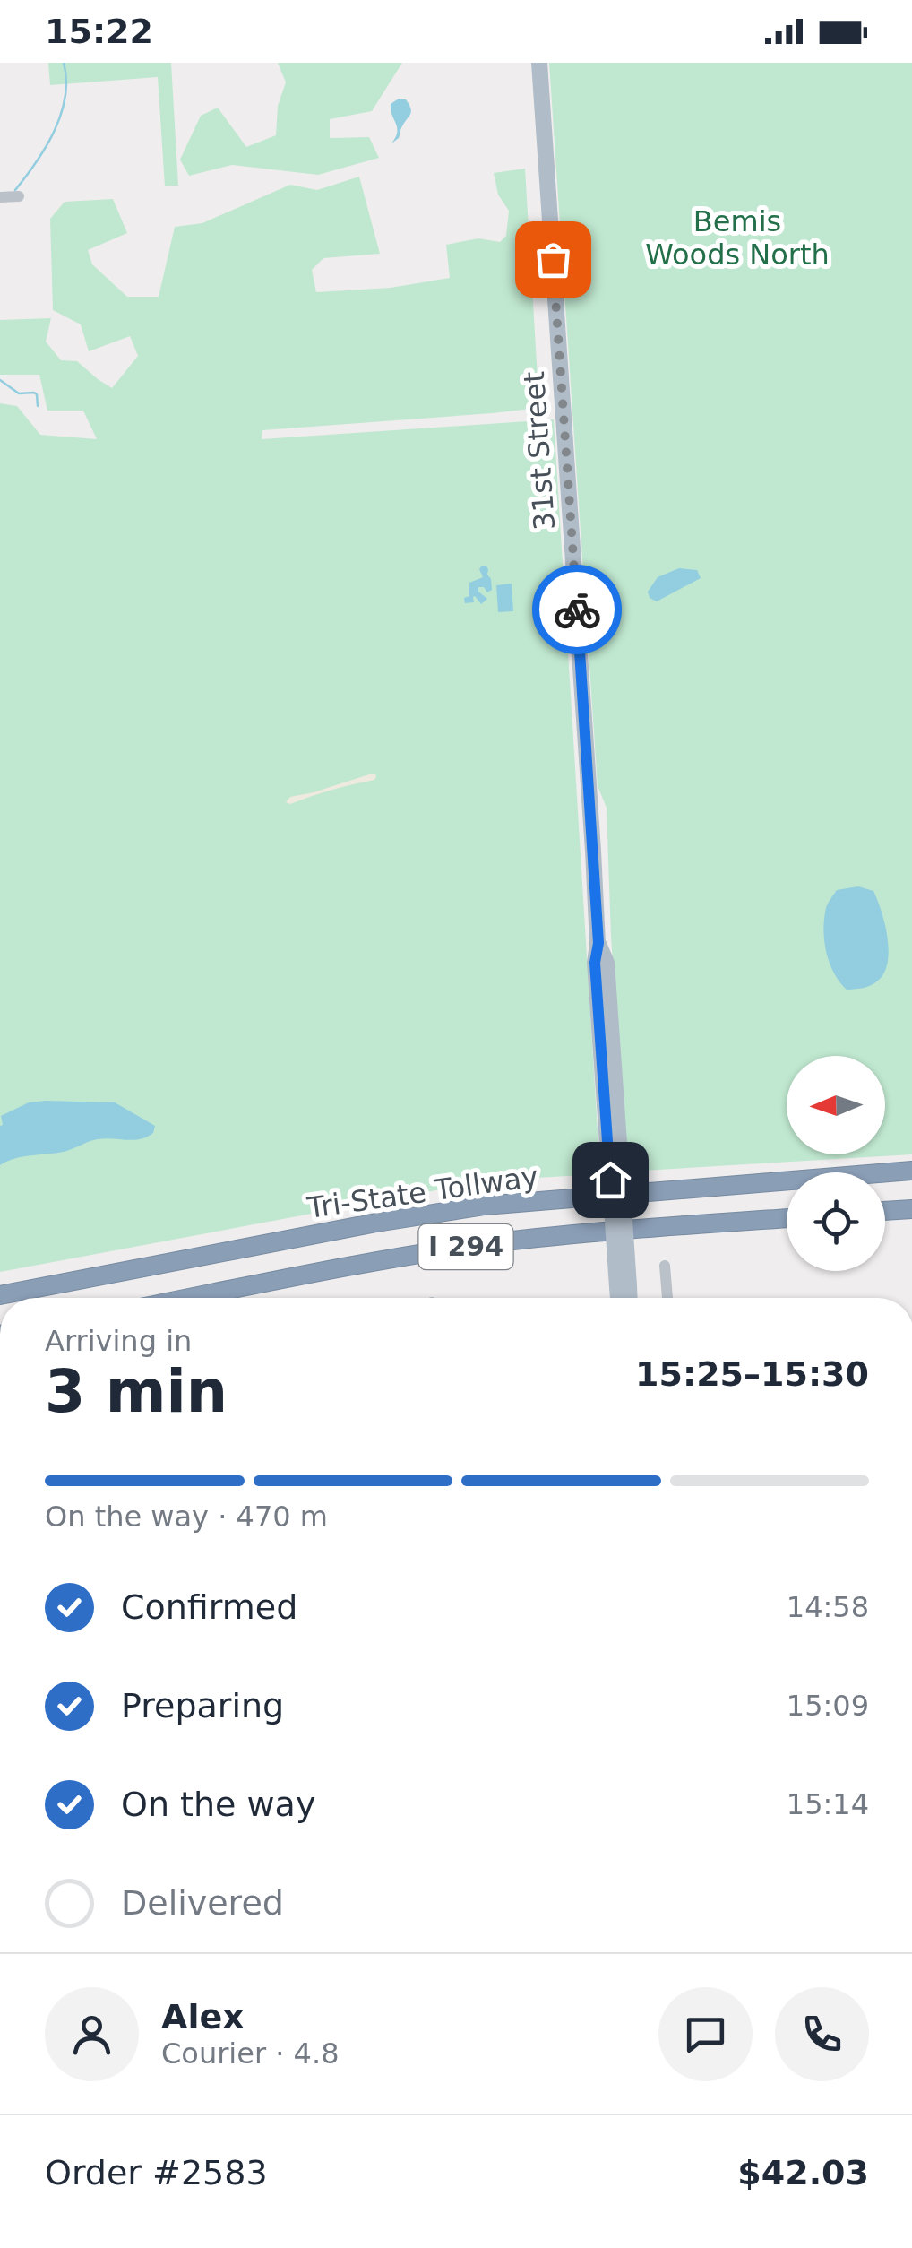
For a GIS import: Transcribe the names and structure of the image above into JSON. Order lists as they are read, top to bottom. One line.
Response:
{"streets":{"highway":["Tri-State Tollway","I 294"],"main road":["31st Street"]},"parks":["Bemis Woods North"],"north":"left","page":{"status":"15:22","heading":["3 min","Arriving in","15:25–15:30"],"panel":["Alex","Courier · 4.8","Order #2583","$42.03"],"bar":"On the way · 470 m","list":[["Confirmed","14:58"],["Preparing","15:09"],["On the way","15:14"],"Delivered"]}}
